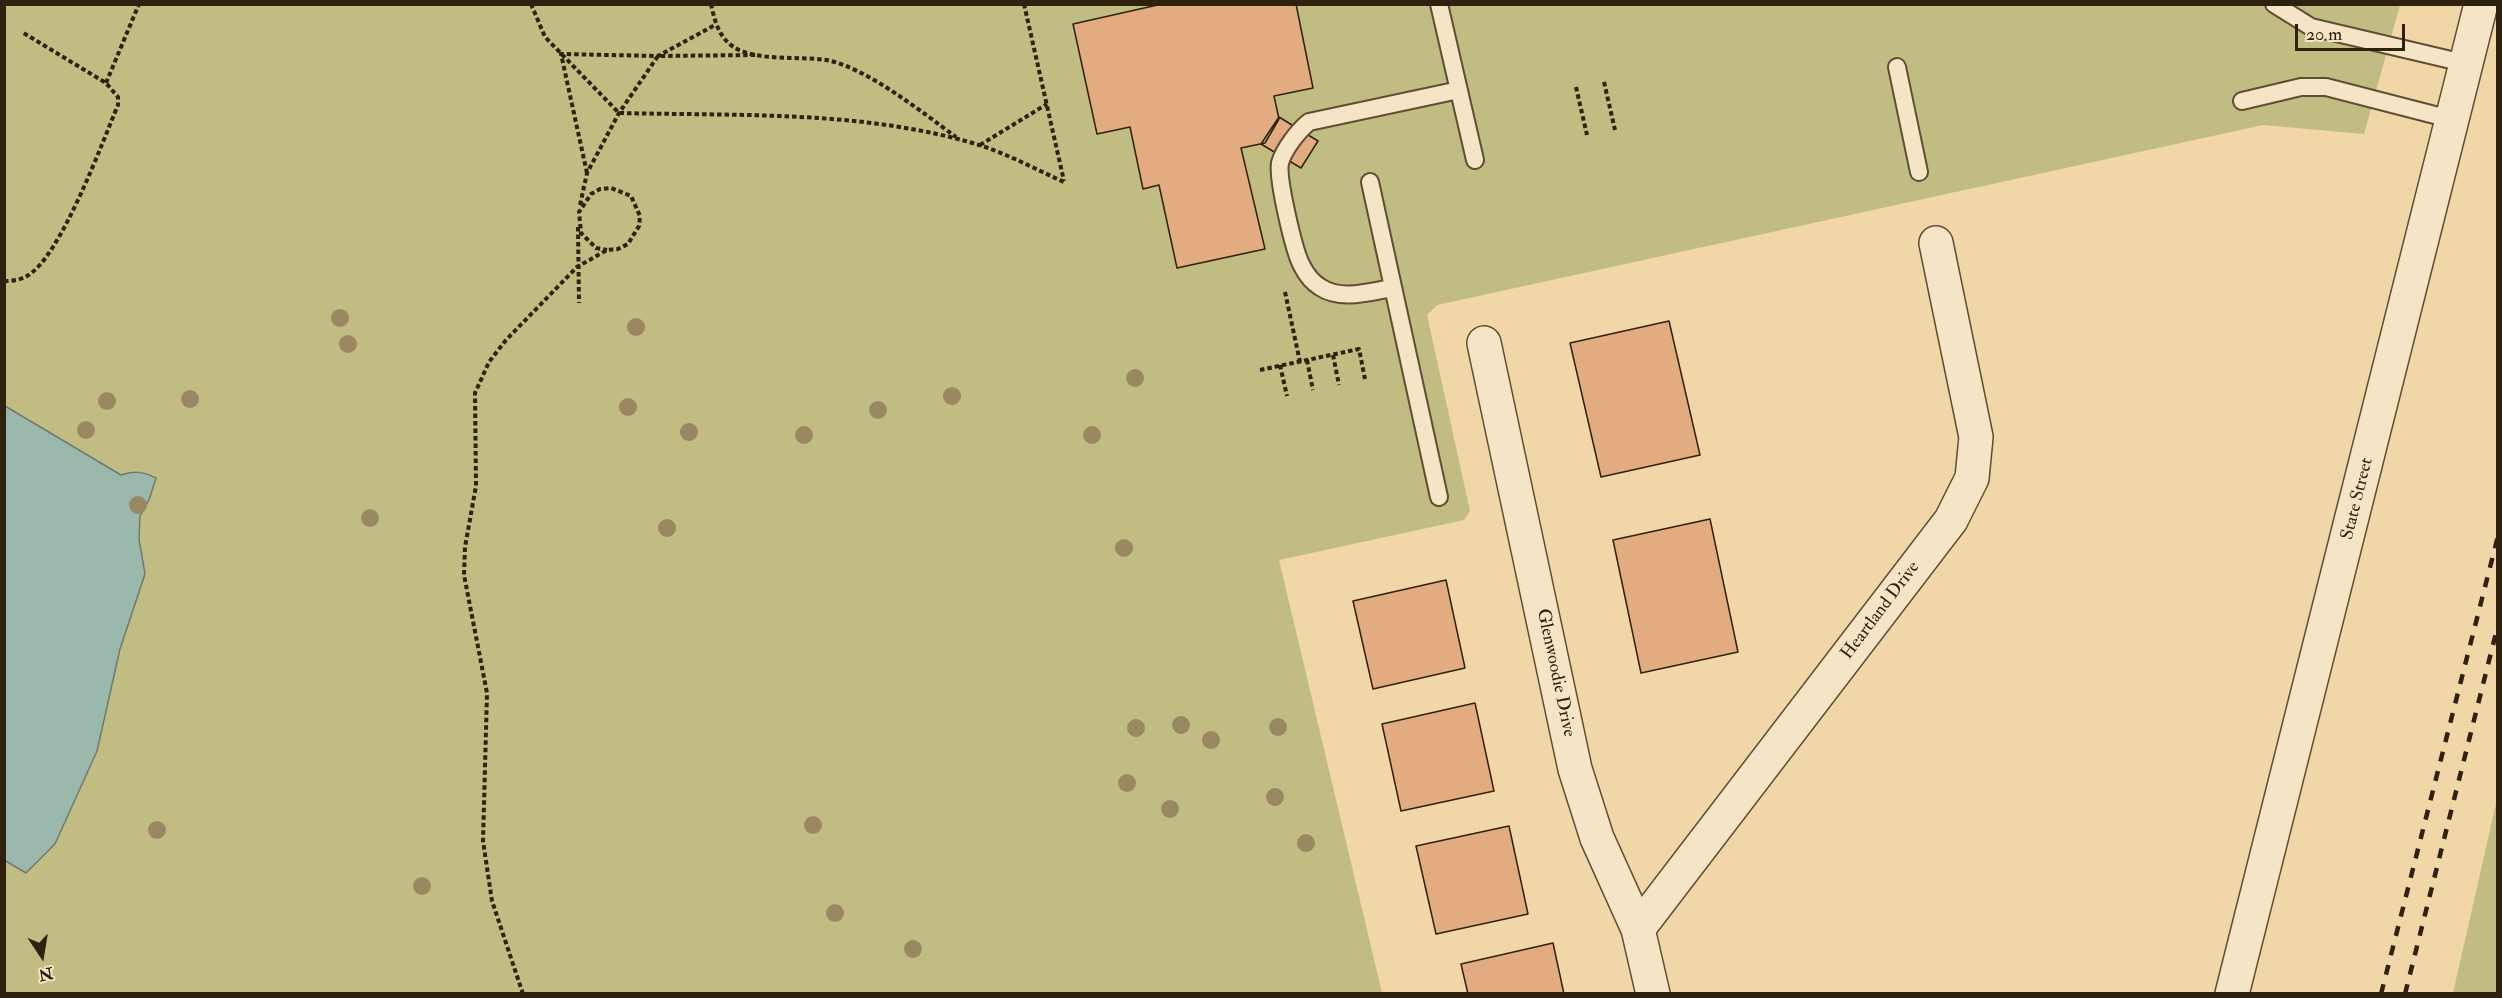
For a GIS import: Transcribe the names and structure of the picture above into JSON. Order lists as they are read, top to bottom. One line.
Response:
{"streets":{"street":["State Street","Heartland Drive","Glenwoodie Drive"]},"crossings":[["Heartland Drive","Glenwoodie Drive"]],"scale_bar":"20 m","north":"bottom"}
